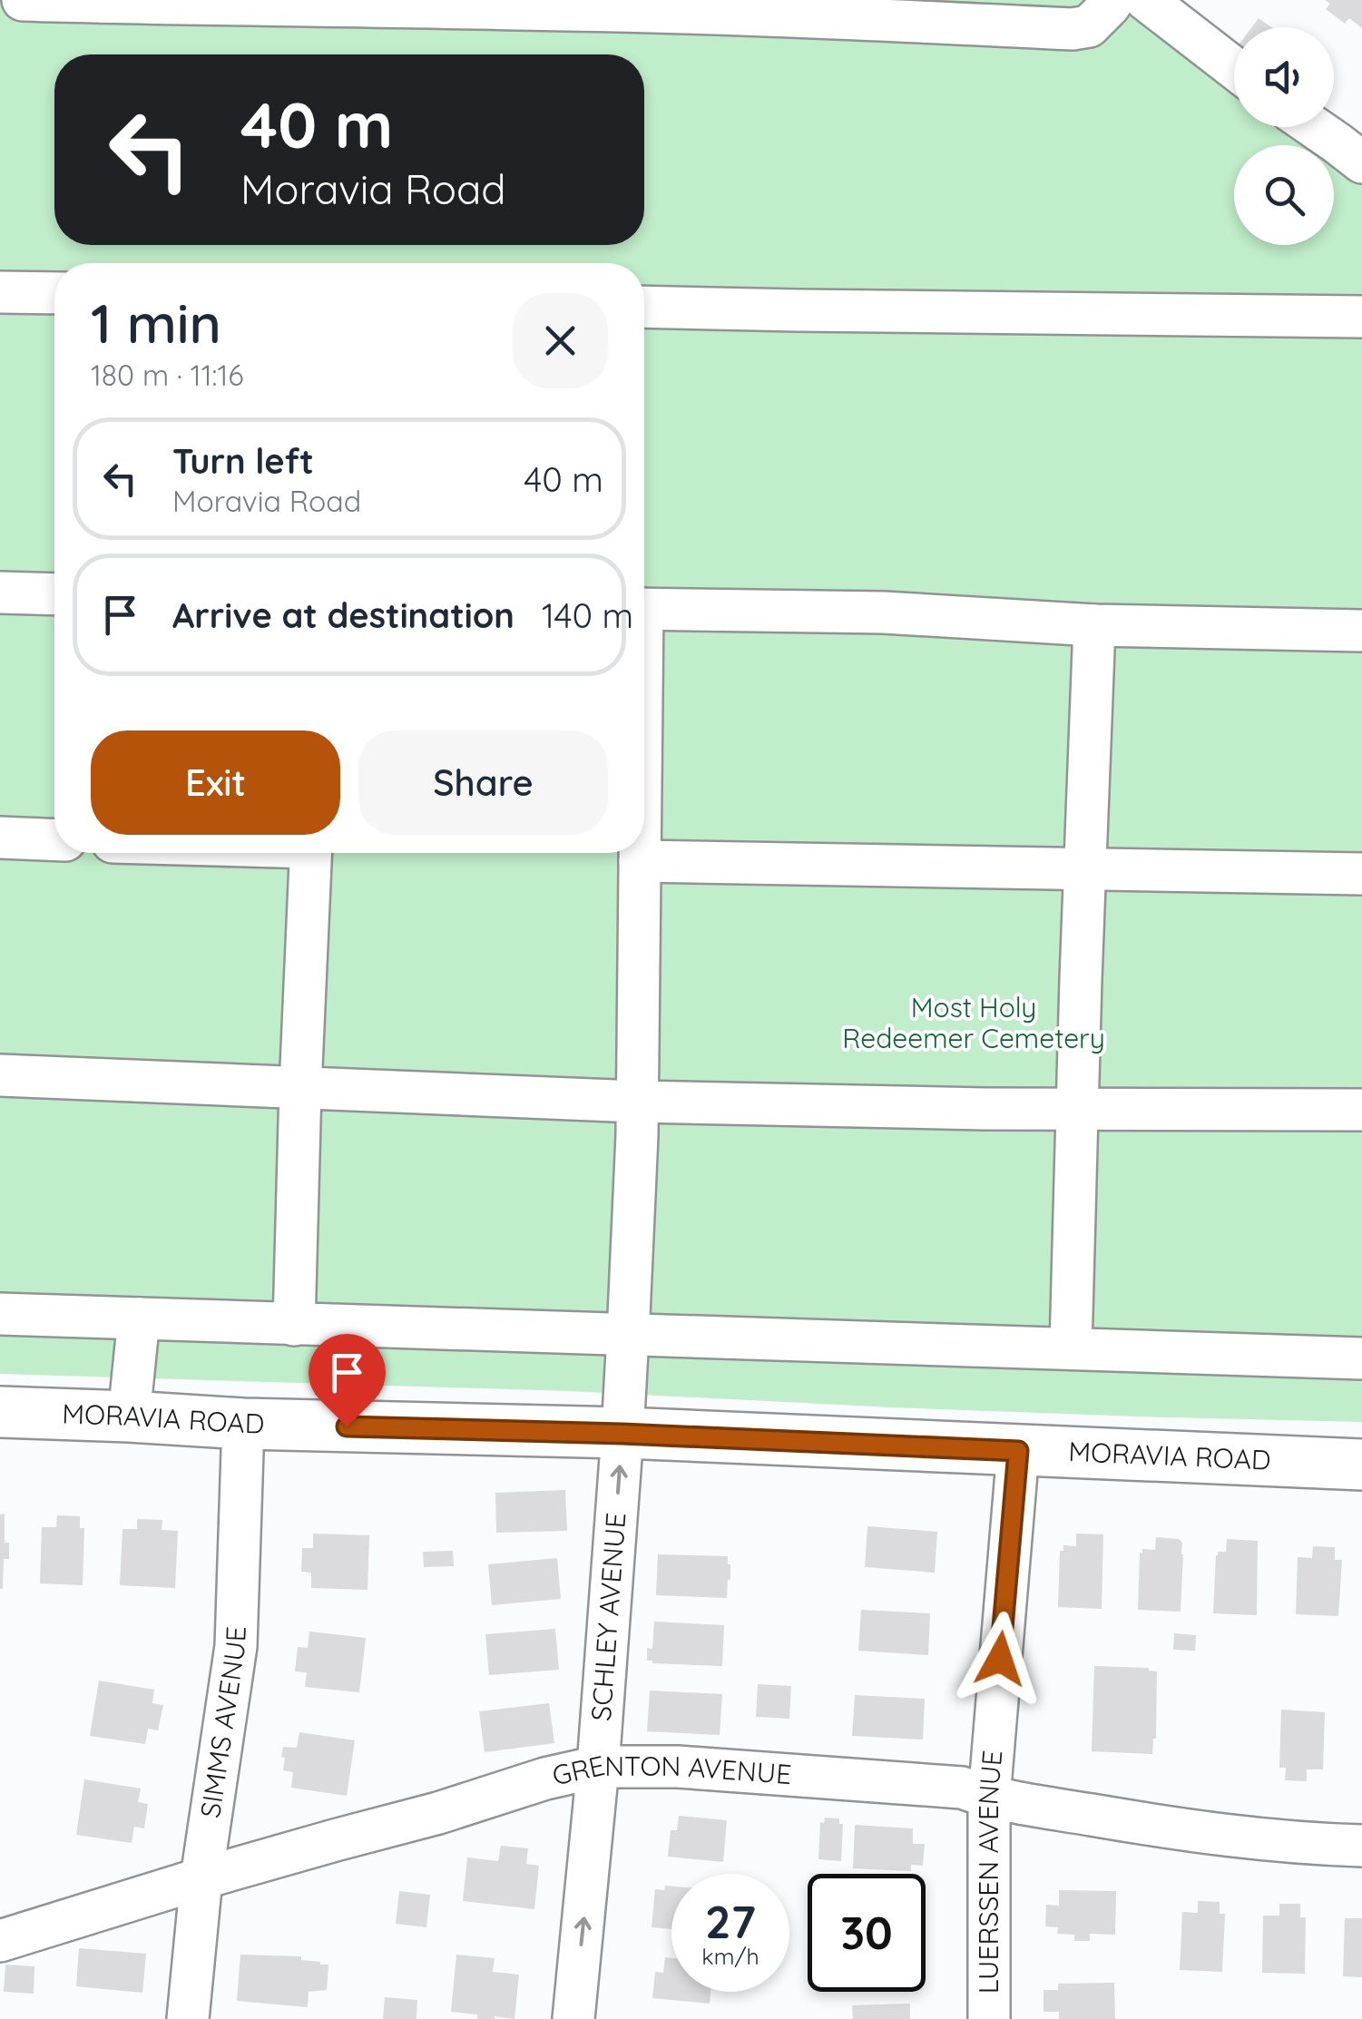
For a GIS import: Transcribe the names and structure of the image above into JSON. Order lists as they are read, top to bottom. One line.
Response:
{"streets":{"main road":["MORAVIA ROAD"],"street":["SCHLEY AVENUE","SIMMS AVENUE","GRENTON AVENUE","LUERSSEN AVENUE"]},"crossings":[["MORAVIA ROAD","SCHLEY AVENUE"],["MORAVIA ROAD","SIMMS AVENUE"],["MORAVIA ROAD","LUERSSEN AVENUE"],["SCHLEY AVENUE","GRENTON AVENUE"],["SIMMS AVENUE","GRENTON AVENUE"],["GRENTON AVENUE","LUERSSEN AVENUE"]],"one_way":["SCHLEY AVENUE"],"parks":["Most Holy Redeemer Cemetery"],"page":{"turn":["40 m","Moravia Road"],"heading":["1 min","180 m · 11:16"],"list":[{"name":"Turn left","note":"Moravia Road","value":"40 m"},{"name":"Arrive at destination","value":"140 m"}],"buttons":["Exit","Share"],"speed":"27 km/h","limit":"30"}}
